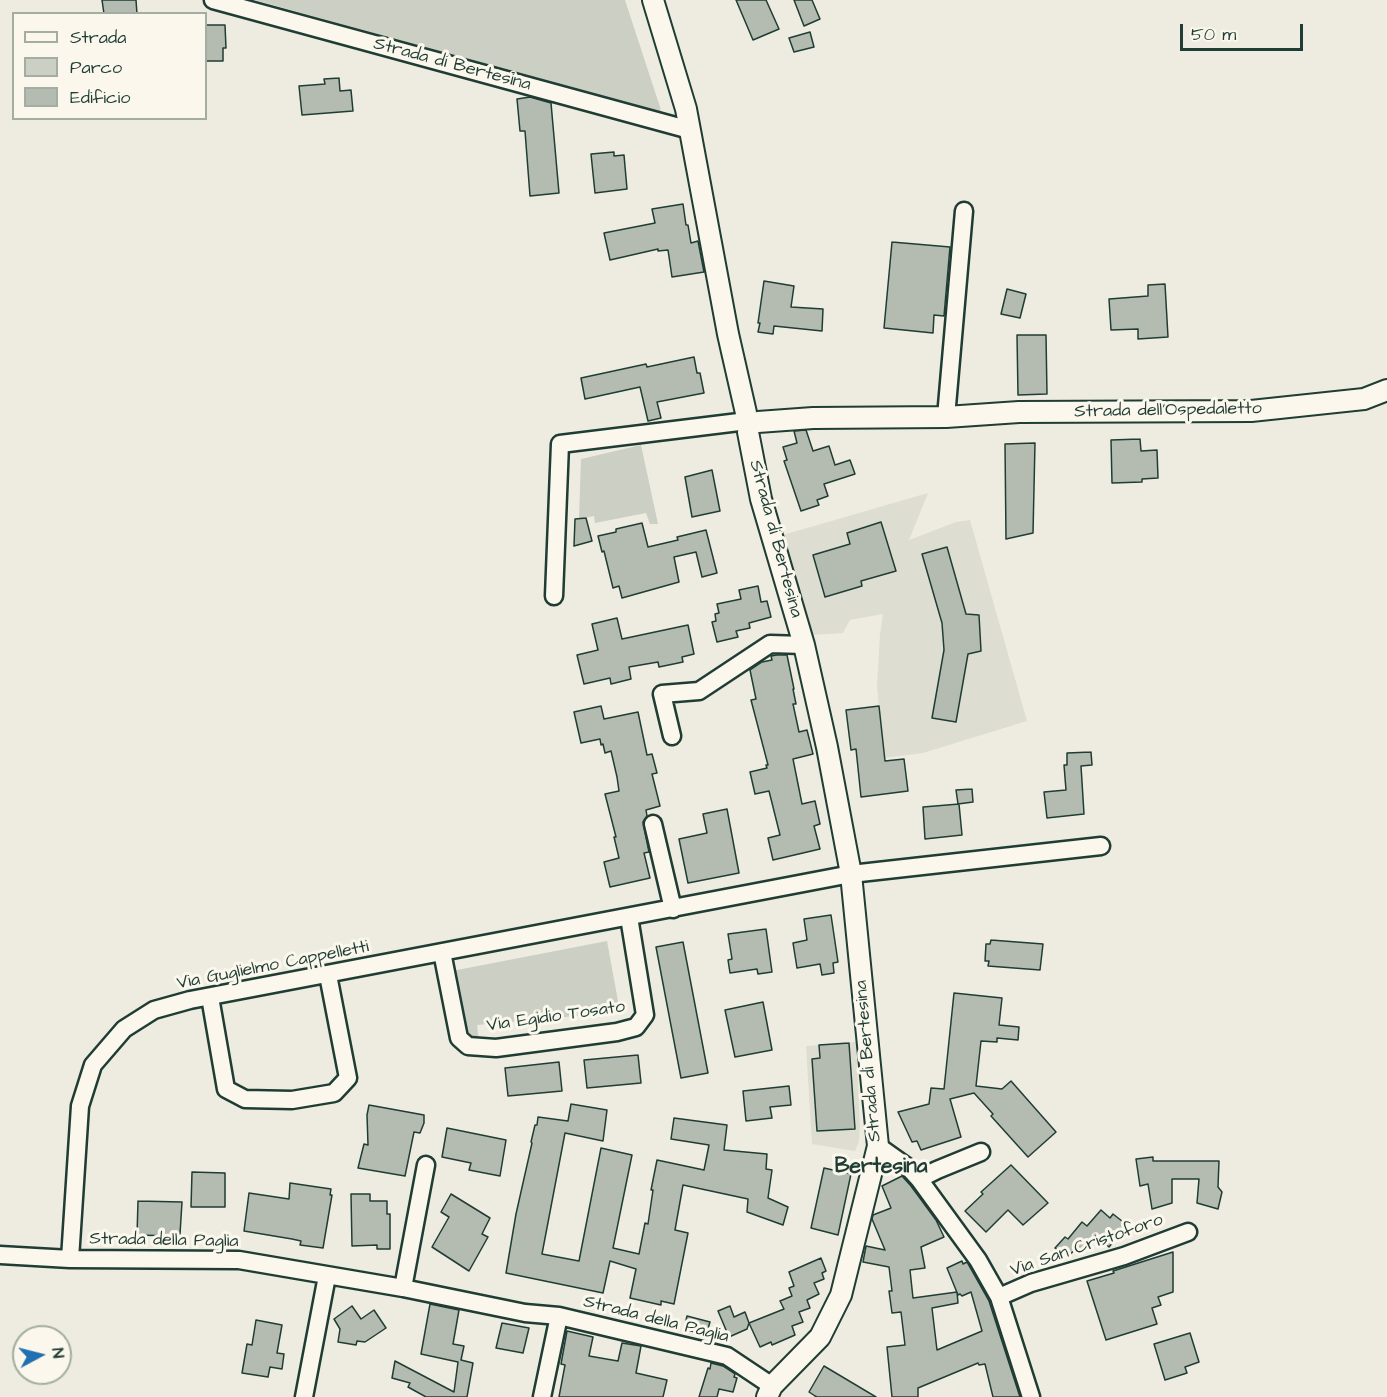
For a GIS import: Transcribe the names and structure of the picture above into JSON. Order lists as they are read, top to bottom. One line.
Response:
{"streets":{"street":["Strada di Bertesina","Strada dell'Ospedaletto","Via Guglielmo Cappelletti","Via Egidio Tosato","Strada della Paglia","Via San Cristoforo"]},"crossings":[["Strada di Bertesina","Strada dell'Ospedaletto"],["Strada di Bertesina","Via Guglielmo Cappelletti"],["Strada di Bertesina","Strada della Paglia"],["Strada di Bertesina","Via San Cristoforo"],["Via Guglielmo Cappelletti","Via Egidio Tosato"],["Via Guglielmo Cappelletti","Strada della Paglia"]],"districts":["Bertesina"],"legend":["Strada","Parco","Edificio"],"scale_bar":"50 m","north":"right"}
